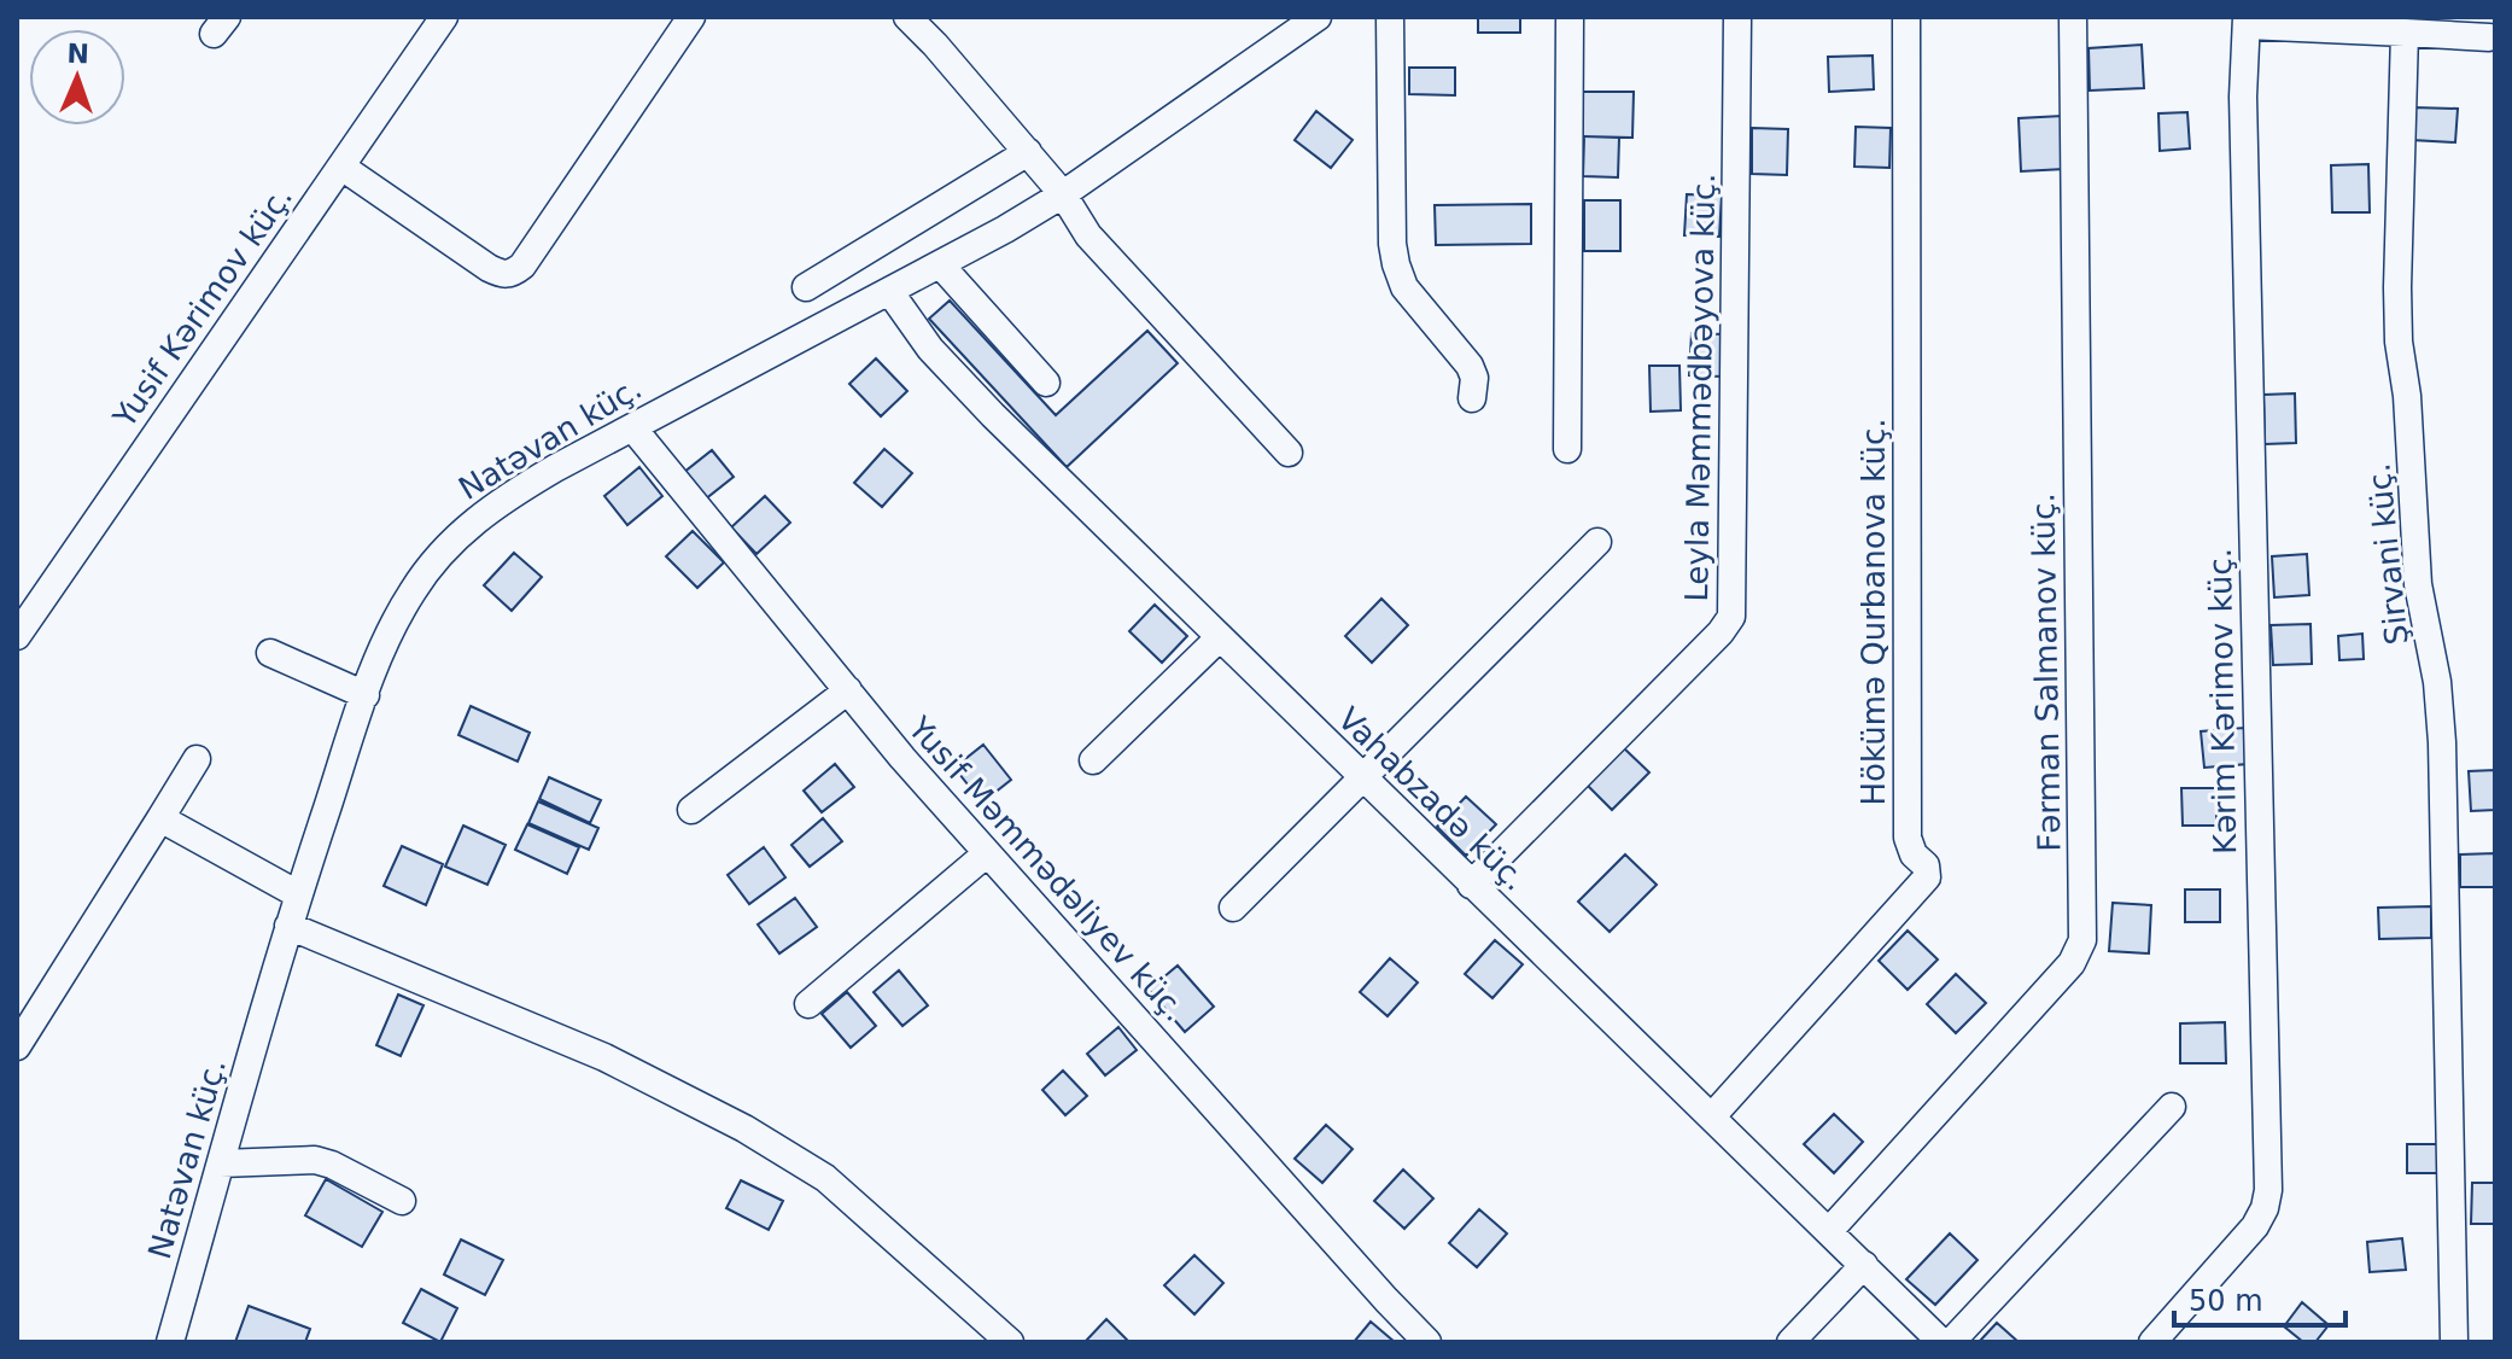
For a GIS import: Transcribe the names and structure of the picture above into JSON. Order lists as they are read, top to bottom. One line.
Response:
{"streets":{"street":["Yusif Kərimov küç.","Leyla Məmmədbəyova küç.","Natəvan küç.","Şirvani küç.","Hökümə Qurbanova küç.","Fərman Salmanov küç.","Kərim Kərimov küç.","Vahabzadə küç.","Yusif Məmmədəliyev küç."]},"crossings":[["Leyla Məmmədbəyova küç.","Vahabzadə küç."],["Natəvan küç.","Vahabzadə küç."],["Natəvan küç.","Yusif Məmmədəliyev küç."],["Hökümə Qurbanova küç.","Vahabzadə küç."],["Fərman Salmanov küç.","Vahabzadə küç."]],"scale_bar":"50 m","north":"top"}
